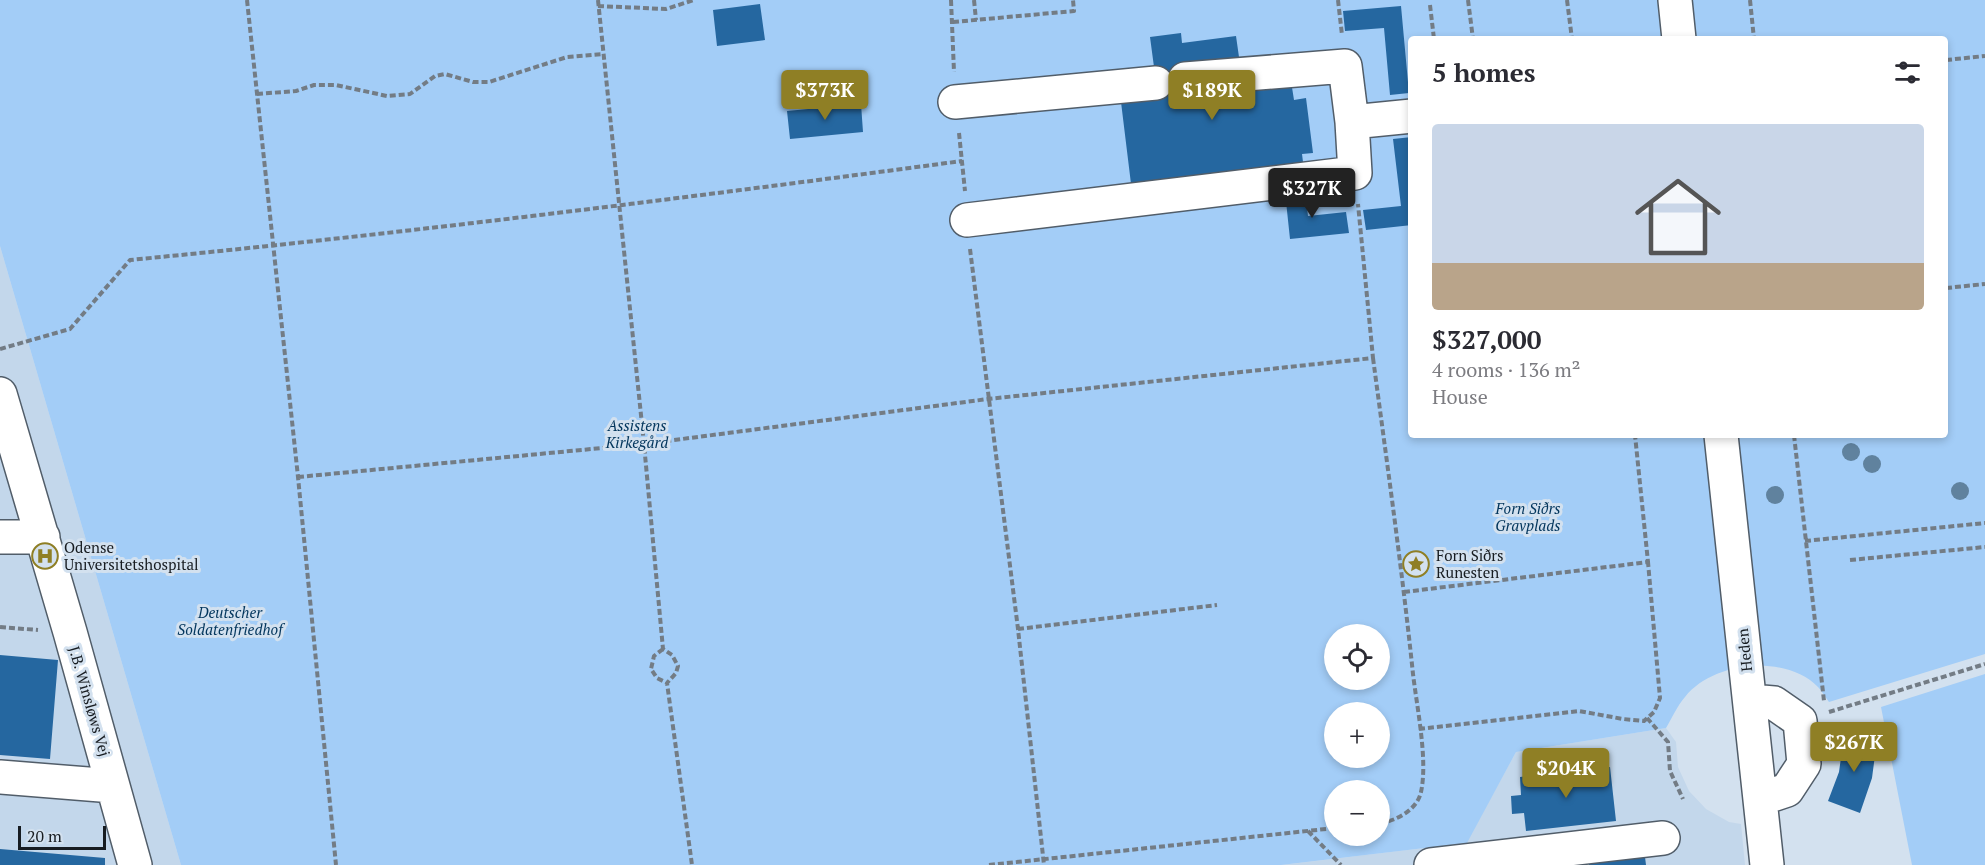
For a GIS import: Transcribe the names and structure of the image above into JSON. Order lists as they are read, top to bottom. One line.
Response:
{"streets":{"street":["Heden","J.B. Winsløws Vej"]},"parks":["Assistens Kirkegård","Forn Siðrs Gravplads","Deutscher Soldatenfriedhof"],"places":{"hospital":["Odense Universitetshospital"],"place":["Forn Siðrs Runesten"]},"scale_bar":"20 m","page":{"heading":"5 homes","price":["$373K","$189K","$327K","$267K","$204K"],"list":[{"name":"$327,000","note":"4 rooms · 136 m² · House"}],"map_buttons":["+","−"],"scale":"20 m"}}
